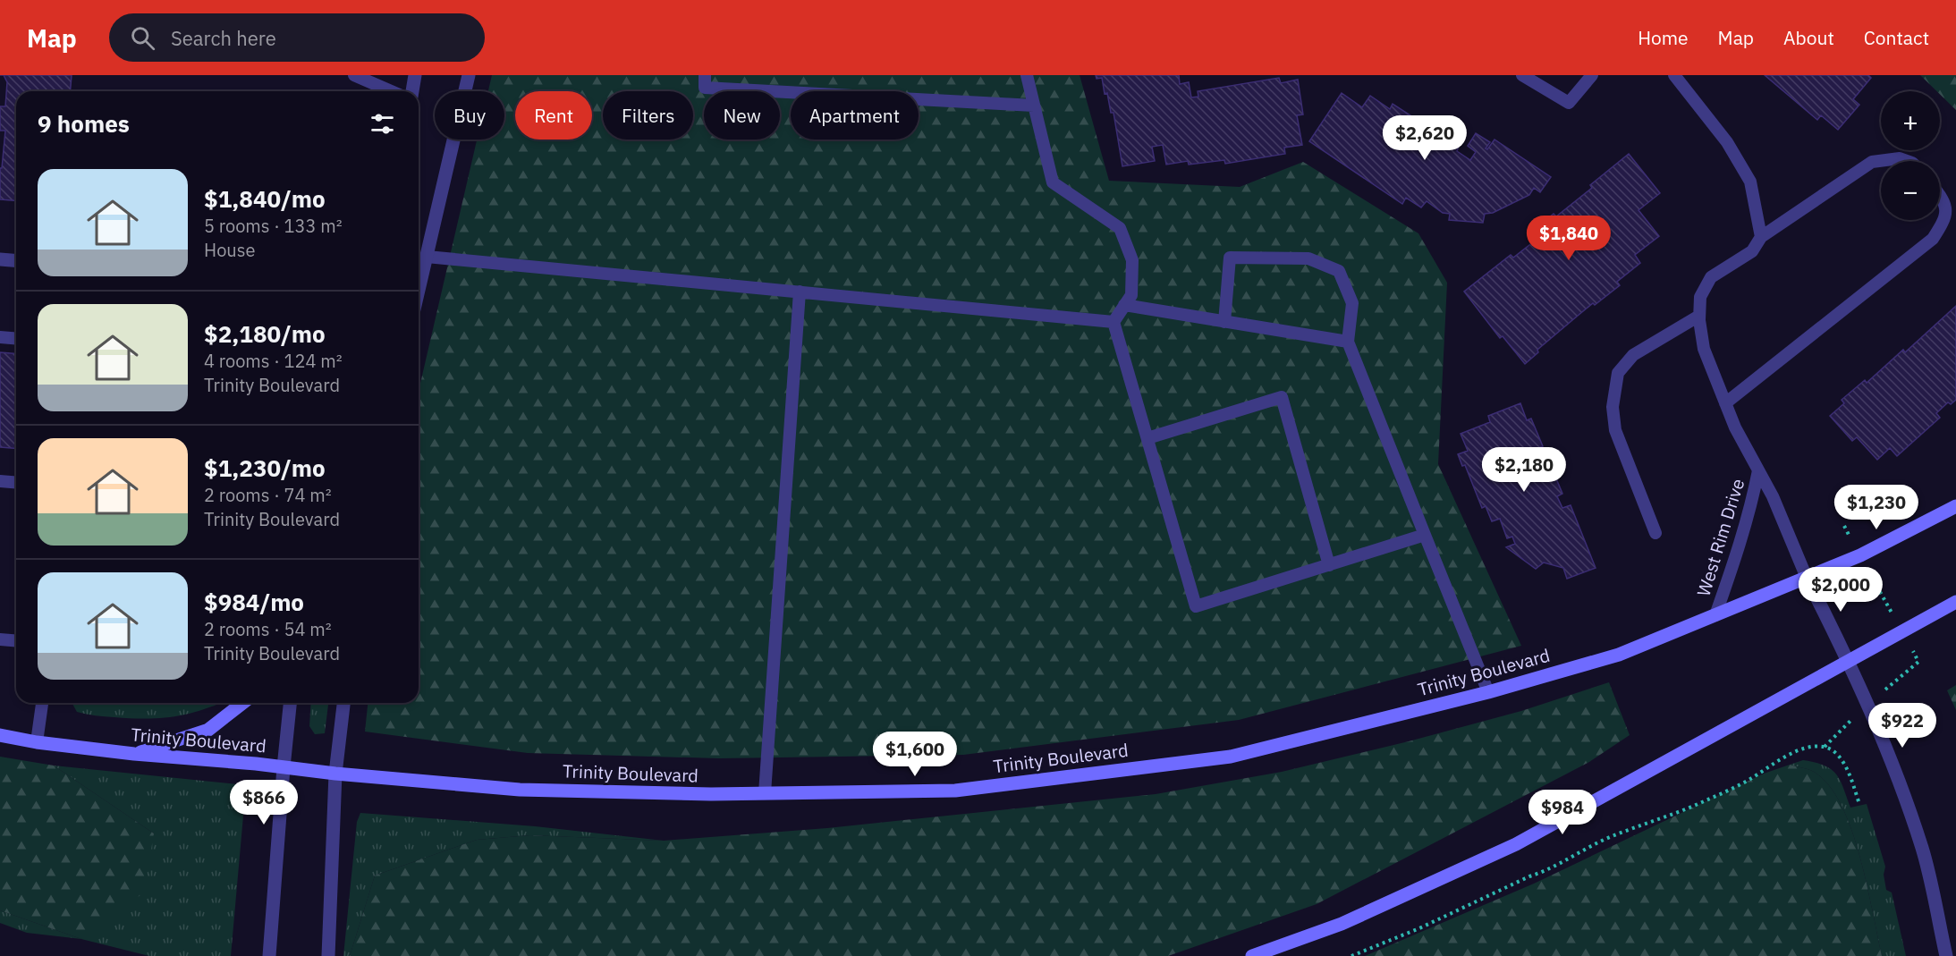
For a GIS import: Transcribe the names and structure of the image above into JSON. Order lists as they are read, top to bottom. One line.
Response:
{"streets":{"main road":["Trinity Boulevard"],"lane":["West Rim Drive"]},"crossings":[["West Rim Drive","Trinity Boulevard"]],"page":{"header":"Map","search":"Search here","nav":["Home","Map","About","Contact"],"map_buttons":["+","−"],"chip":["Buy","Rent","Filters","New","Apartment"],"heading":"9 homes","price":["$2,620","$1,840","$2,180","$1,230","$2,000","$922","$1,600","$866","$984"],"list":[{"name":"$1,840/mo","note":"5 rooms · 133 m² · House"},{"name":"$2,180/mo","note":"4 rooms · 124 m² · Trinity Boulevard"},{"name":"$1,230/mo","note":"2 rooms · 74 m² · Trinity Boulevard"},{"name":"$984/mo","note":"2 rooms · 54 m² · Trinity Boulevard"}]}}
